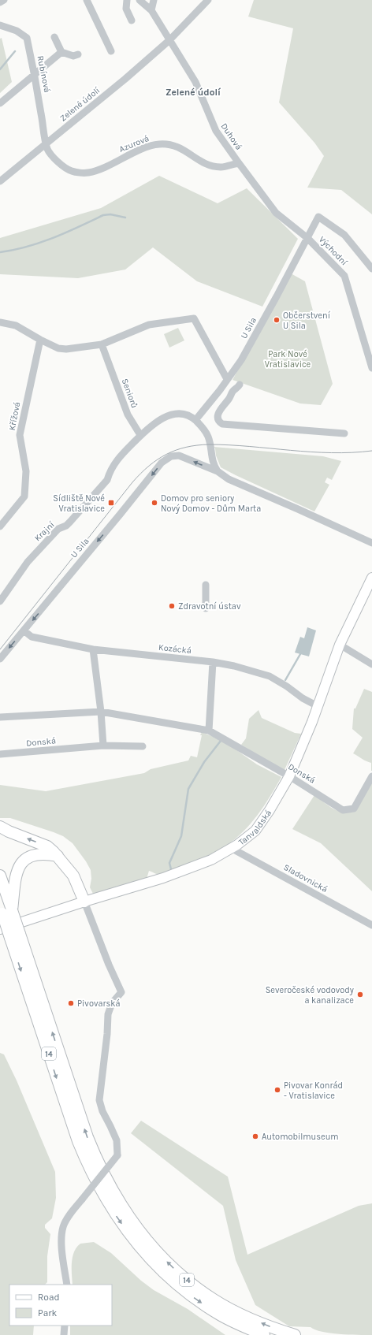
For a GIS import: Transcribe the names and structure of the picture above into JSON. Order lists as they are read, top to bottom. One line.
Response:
{"streets":{"highway":["14"],"main road":["Tanvaldská"],"street":["Rubínová","Zelené údolí","Duhová","Azurová","Východní","U Sila","Seniorů","Křížová","Krajní","Kozácká","Donská","Sladovnická"]},"crossings":[["Rubínová","Zelené údolí"],["Rubínová","Azurová"],["Zelené údolí","Duhová"],["Zelené údolí","Azurová"],["Duhová","Azurová"],["Duhová","Východní"],["Duhová","U Sila"],["Východní","U Sila"],["U Sila","Kozácká"],["Seniorů","Krajní"],["Kozácká","Tanvaldská"],["Donská","Tanvaldská"],["Tanvaldská","Sladovnická"]],"one_way":["U Sila"],"districts":["Zelené údolí"],"parks":["Park Nové Vratislavice"],"places":{"other":["Občerstvení U Sila","Domov pro seniory Nový Domov - Dům Marta","Zdravotní ústav","Severočeské vodovody a kanalizace","Pivovarská","Pivovar Konrád - Vratislavice","Automobilmuseum"],"transit":["Sídliště Nové Vratislavice"]},"legend":["Road","Park"]}
